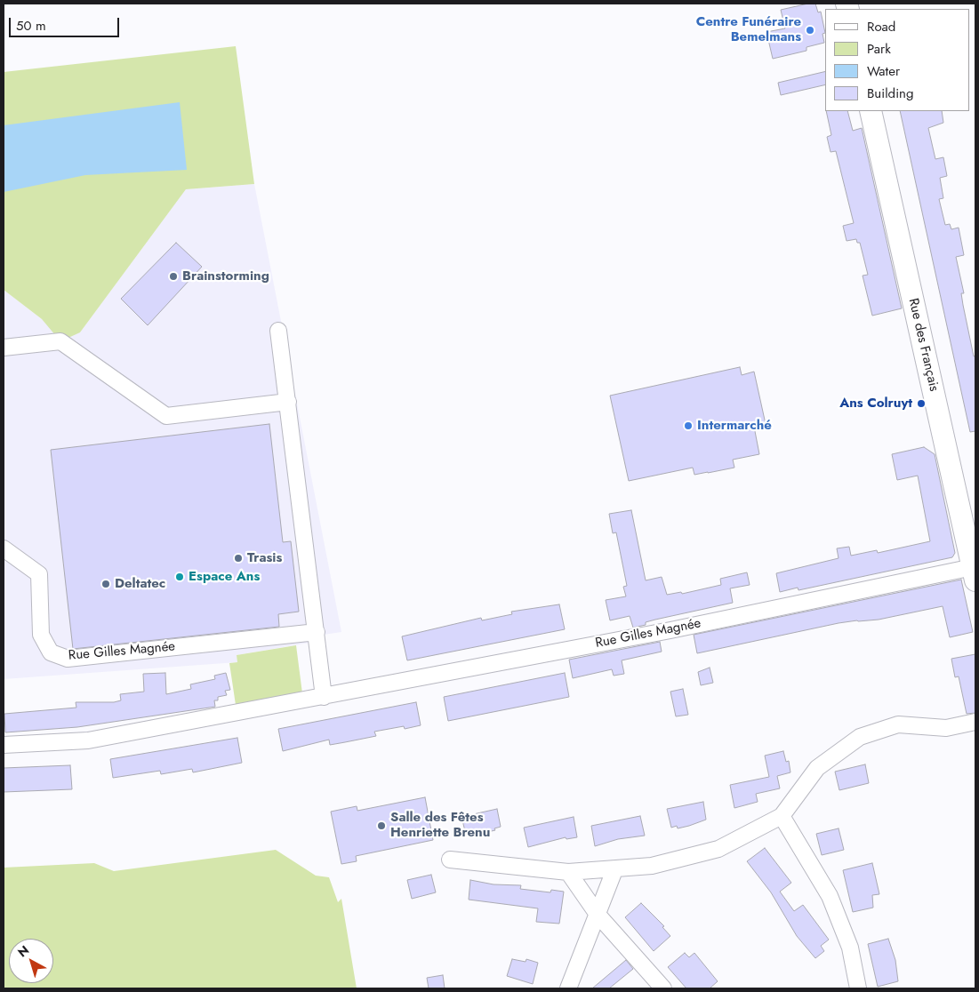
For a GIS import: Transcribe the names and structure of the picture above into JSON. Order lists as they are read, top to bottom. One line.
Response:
{"streets":{"main road":["Rue des Français"],"street":["Rue Gilles Magnée"]},"crossings":[["Rue des Français","Rue Gilles Magnée"]],"places":["Centre Funéraire Bemelmans","Brainstorming","Ans Colruyt","Intermarché","Trasis","Espace Ans","Deltatec","Salle des Fêtes Henriette Brenu"],"legend":["Road","Park","Water","Building"],"scale_bar":"50 m","north":"top left"}
